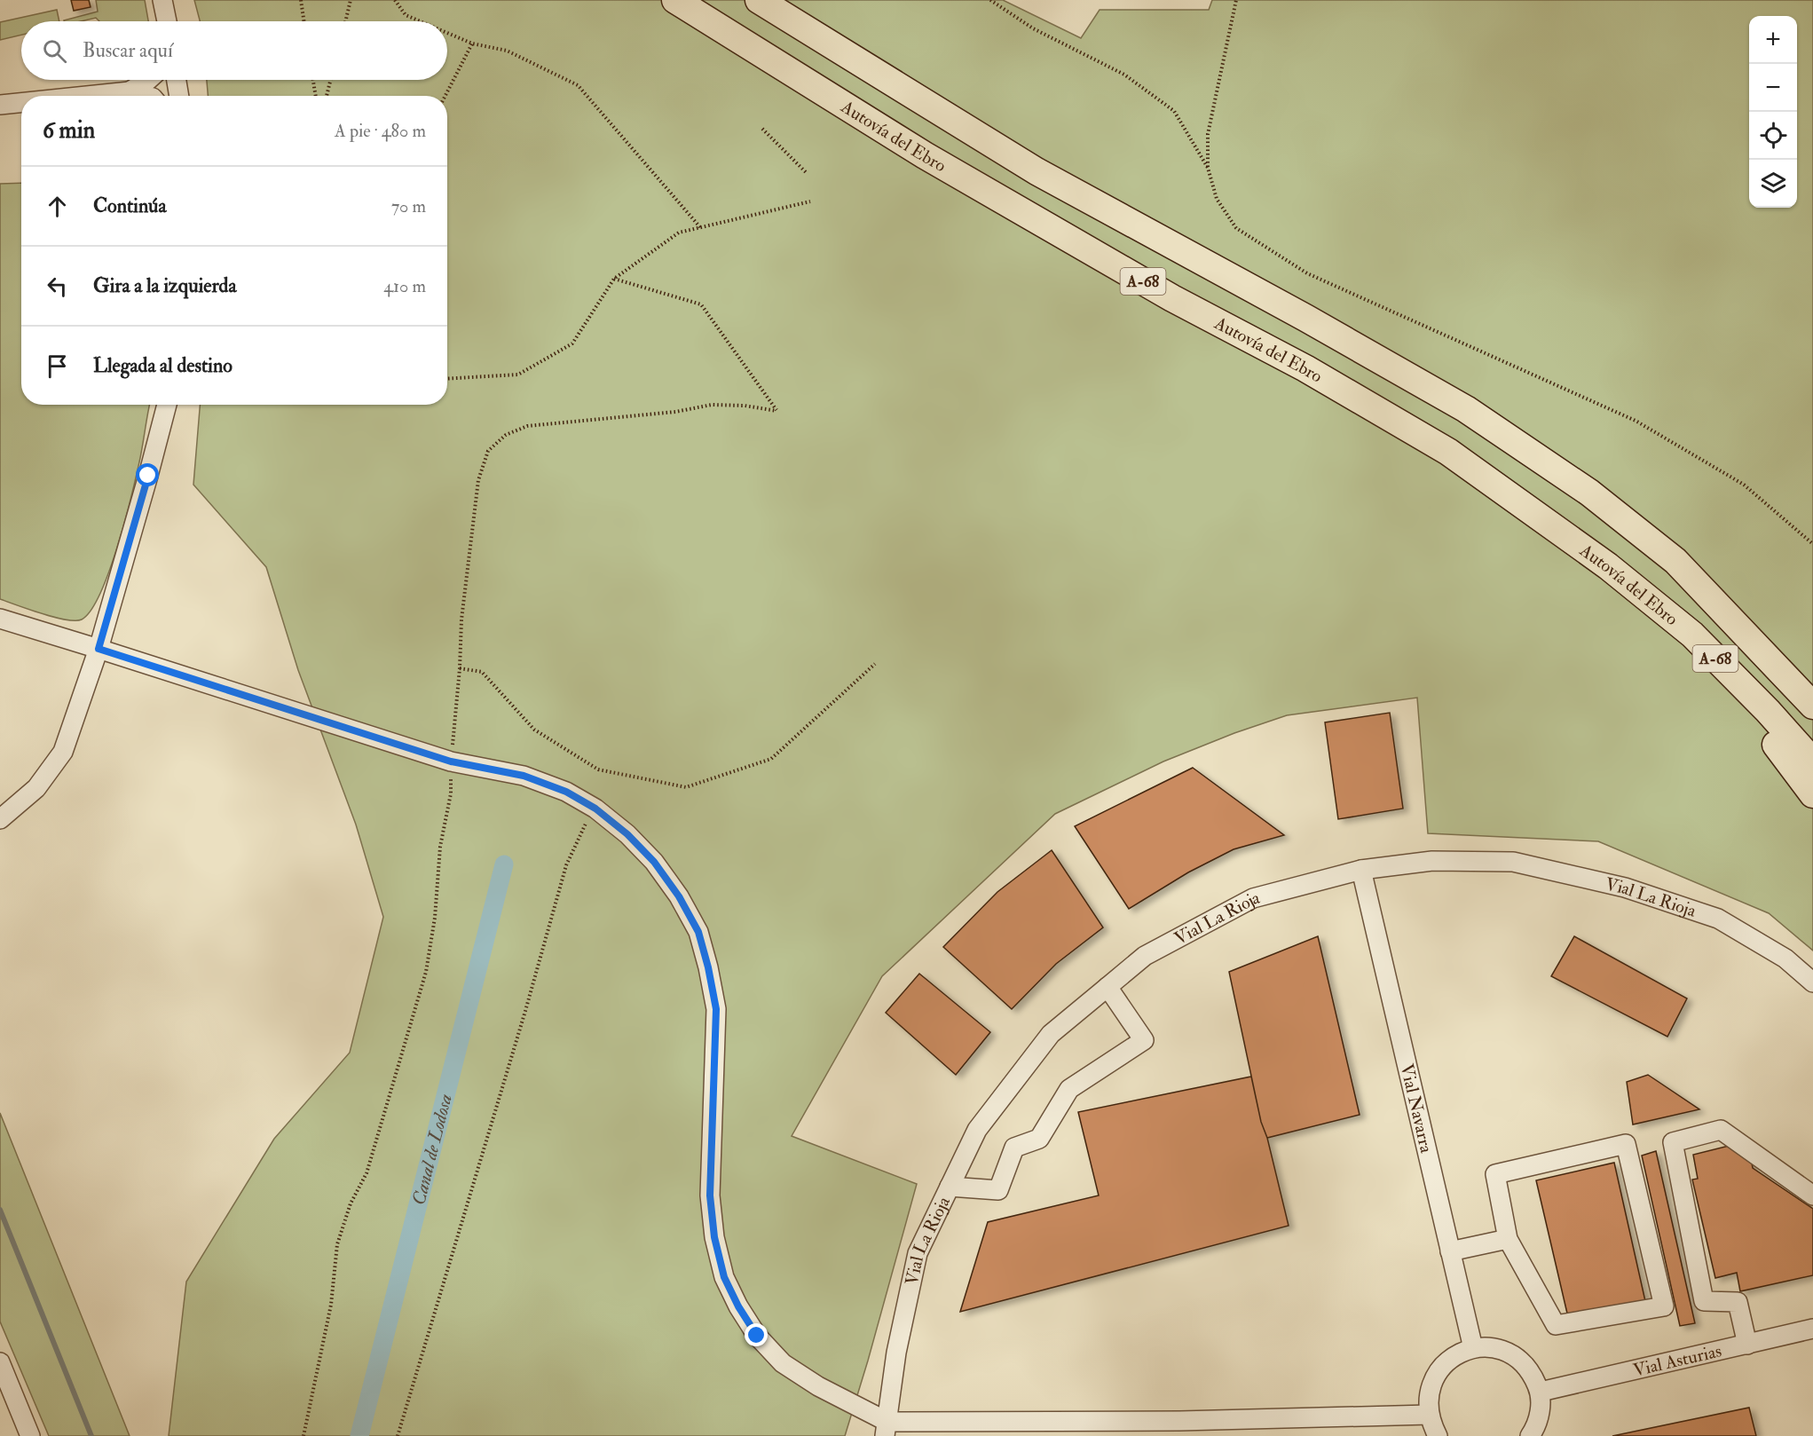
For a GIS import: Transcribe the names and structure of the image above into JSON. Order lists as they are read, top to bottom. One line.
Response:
{"streets":{"highway":["Autovía del Ebro","A-68"],"street":["Vial La Rioja","Vial Navarra","Vial Asturias"]},"crossings":[["Vial La Rioja","Vial Navarra"]],"water":["Canal de Lodosa"],"page":{"map_buttons":["+","−"],"search":"Buscar aquí","heading":["6 min","A pie · 480 m"],"list":[["Continúa","70 m"],["Gira a la izquierda","410 m"],"Llegada al destino"]}}
